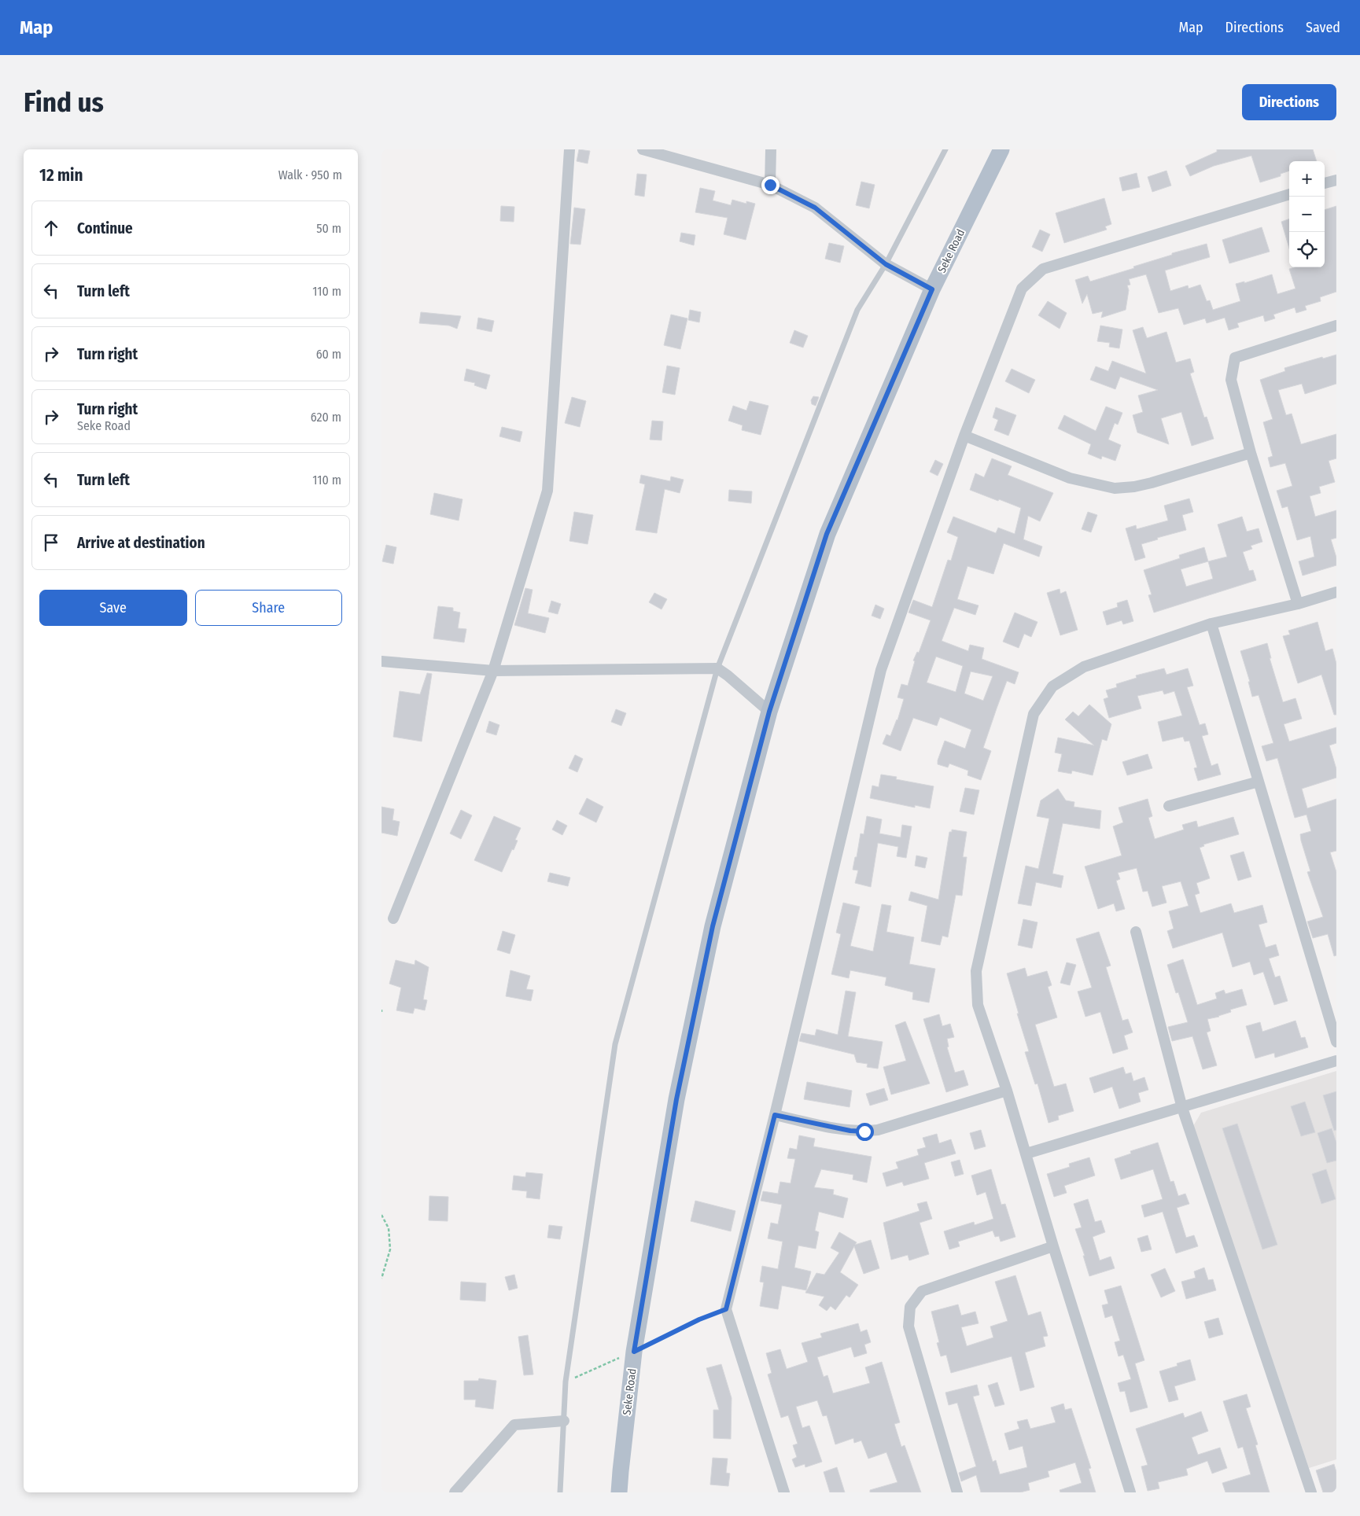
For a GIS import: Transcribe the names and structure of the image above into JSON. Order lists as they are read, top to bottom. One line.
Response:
{"streets":{"main road":["Seke Road"]},"page":{"header":"Map","nav":["Map","Directions","Saved"],"buttons":["Directions",["Save","Share"]],"title":"Find us","heading":["12 min","Walk · 950 m"],"map_buttons":["+","−"],"list":[["Continue","50 m"],["Turn left","110 m"],["Turn right","60 m"],["Turn right","Seke Road","620 m"],["Turn left","110 m"],"Arrive at destination"]}}
